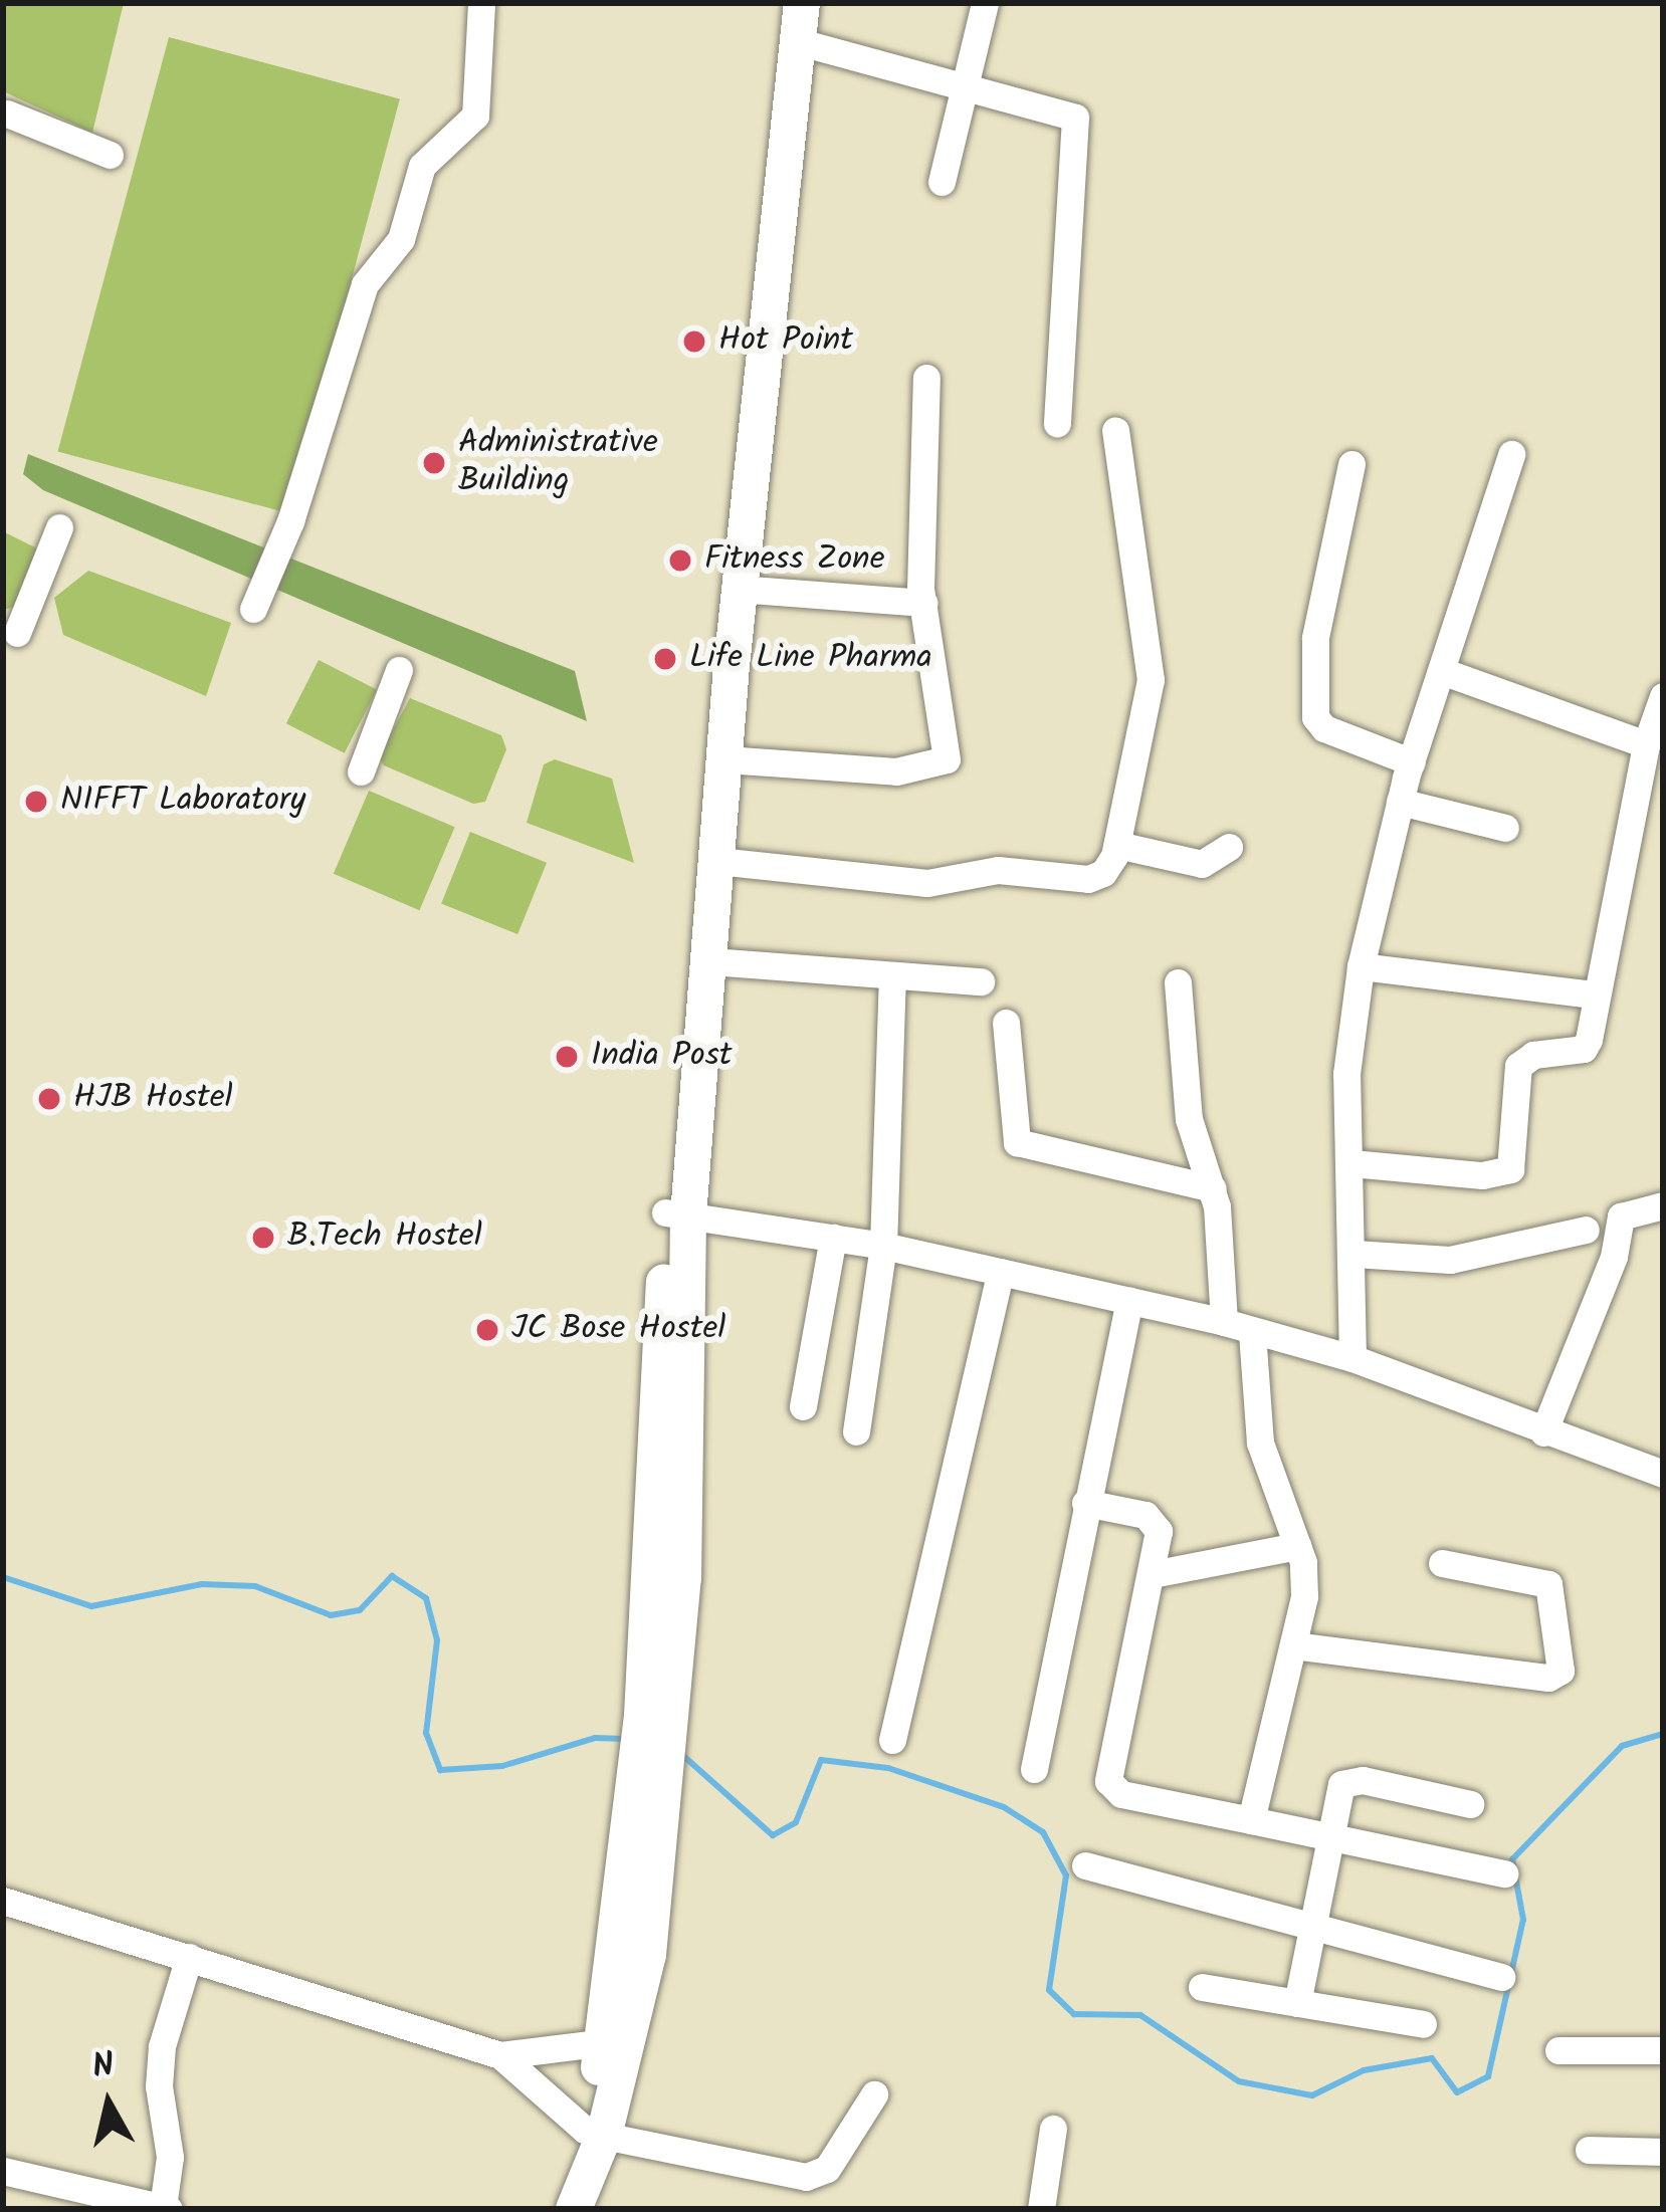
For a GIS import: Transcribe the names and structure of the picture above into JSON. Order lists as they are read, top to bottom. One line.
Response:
{"places":["Hot Point","Administrative Building","Fitness Zone","Life Line Pharma","NIFFT Laboratory","India Post","HJB Hostel","B.Tech Hostel","JC Bose Hostel"],"north":"top"}
